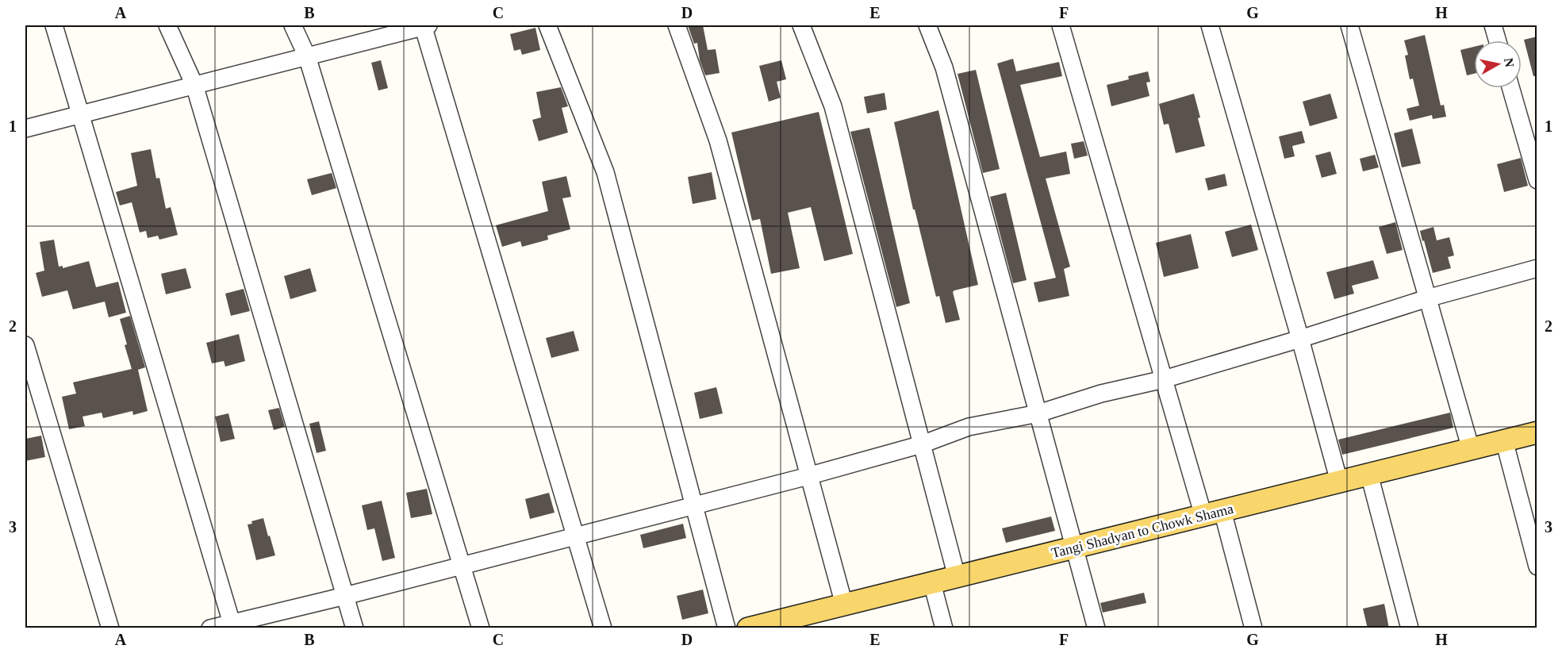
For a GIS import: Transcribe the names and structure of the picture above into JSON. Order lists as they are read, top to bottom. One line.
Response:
{"streets":{"main road":["Tangi Shadyan to Chowk Shama"]},"north":"right","grid":{"columns":["A","B","C","D","E","F","G","H"],"rows":["1","2","3"]}}
